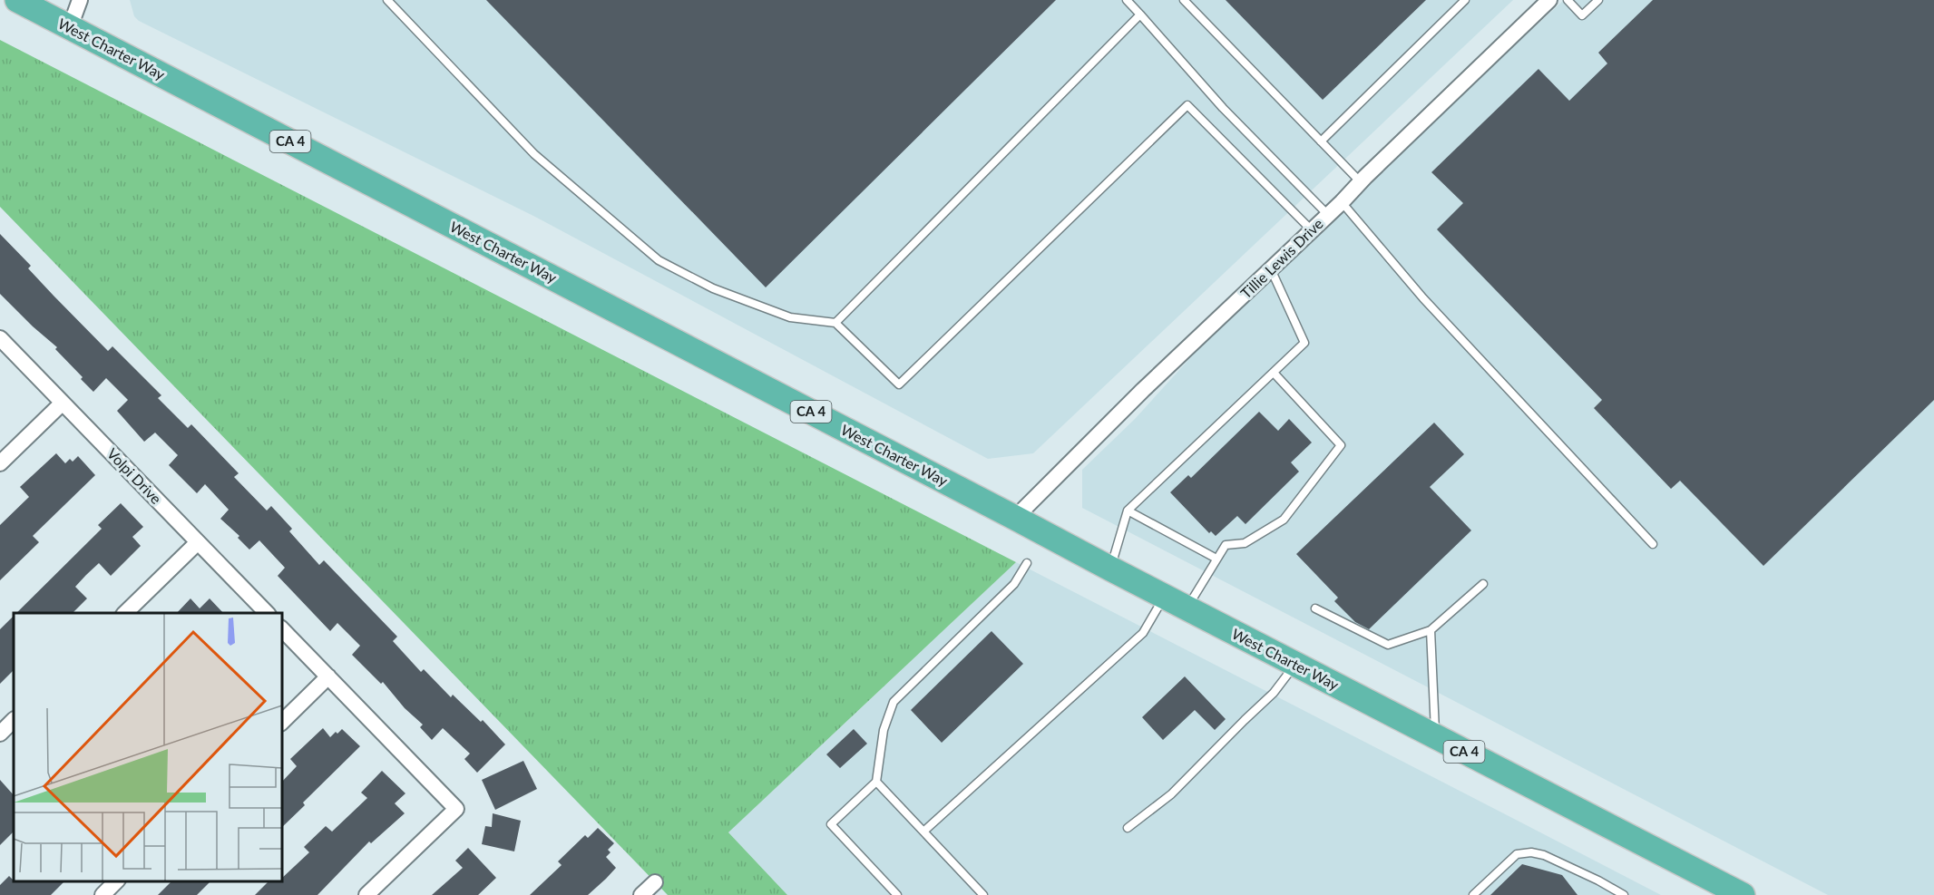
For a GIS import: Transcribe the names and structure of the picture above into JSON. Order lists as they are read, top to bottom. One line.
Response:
{"streets":{"highway":["West Charter Way","CA 4"],"street":["Tillie Lewis Drive","Volpi Drive"]},"crossings":[["West Charter Way","Tillie Lewis Drive"]]}
